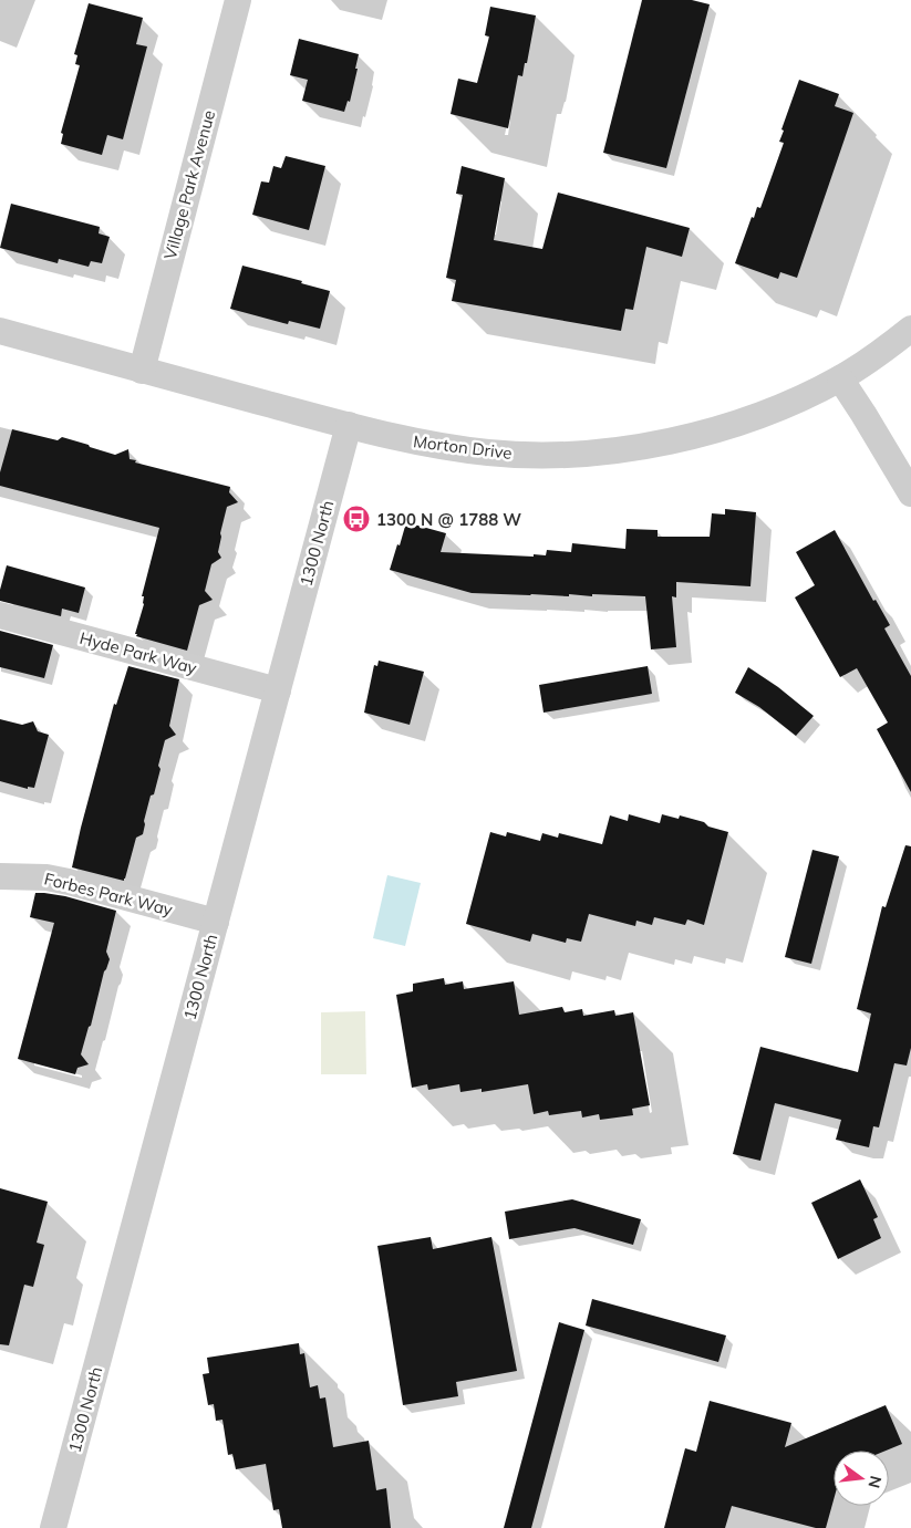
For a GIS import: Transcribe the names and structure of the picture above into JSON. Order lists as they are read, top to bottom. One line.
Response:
{"streets":{"street":["Village Park Avenue","Morton Drive","1300 North","Hyde Park Way","Forbes Park Way"]},"crossings":[["Village Park Avenue","Morton Drive"],["Morton Drive","1300 North"],["1300 North","Hyde Park Way"],["1300 North","Forbes Park Way"]],"places":{"bus stop":["1300 N @ 1788 W"]},"north":"right"}
